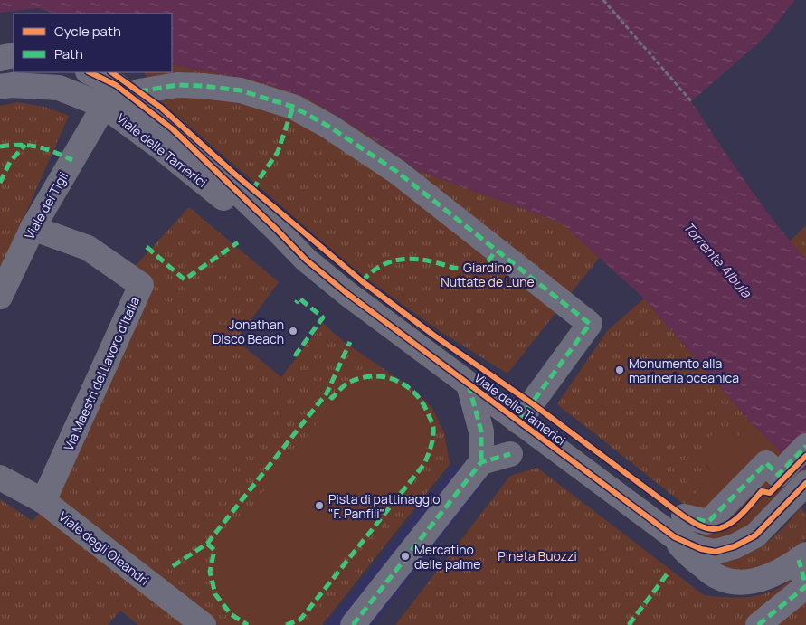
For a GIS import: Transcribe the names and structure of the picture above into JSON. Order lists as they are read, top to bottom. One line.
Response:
{"streets":{"street":["Viale delle Tamerici","Viale dei Tigli","Via Maestri del Lavoro d'Italia","Viale degli Oleandri"]},"crossings":[["Viale dei Tigli","Via Maestri del Lavoro d'Italia"],["Via Maestri del Lavoro d'Italia","Viale degli Oleandri"]],"water":["Torrente Albula"],"parks":["Giardino Nuttate de Lune","Pineta Buozzi"],"places":["Jonathan Disco Beach","Monumento alla marineria oceanica","Pista di pattinaggio \"F. Panfili\"","Mercatino delle palme"],"legend":["Cycle path","Path"]}
